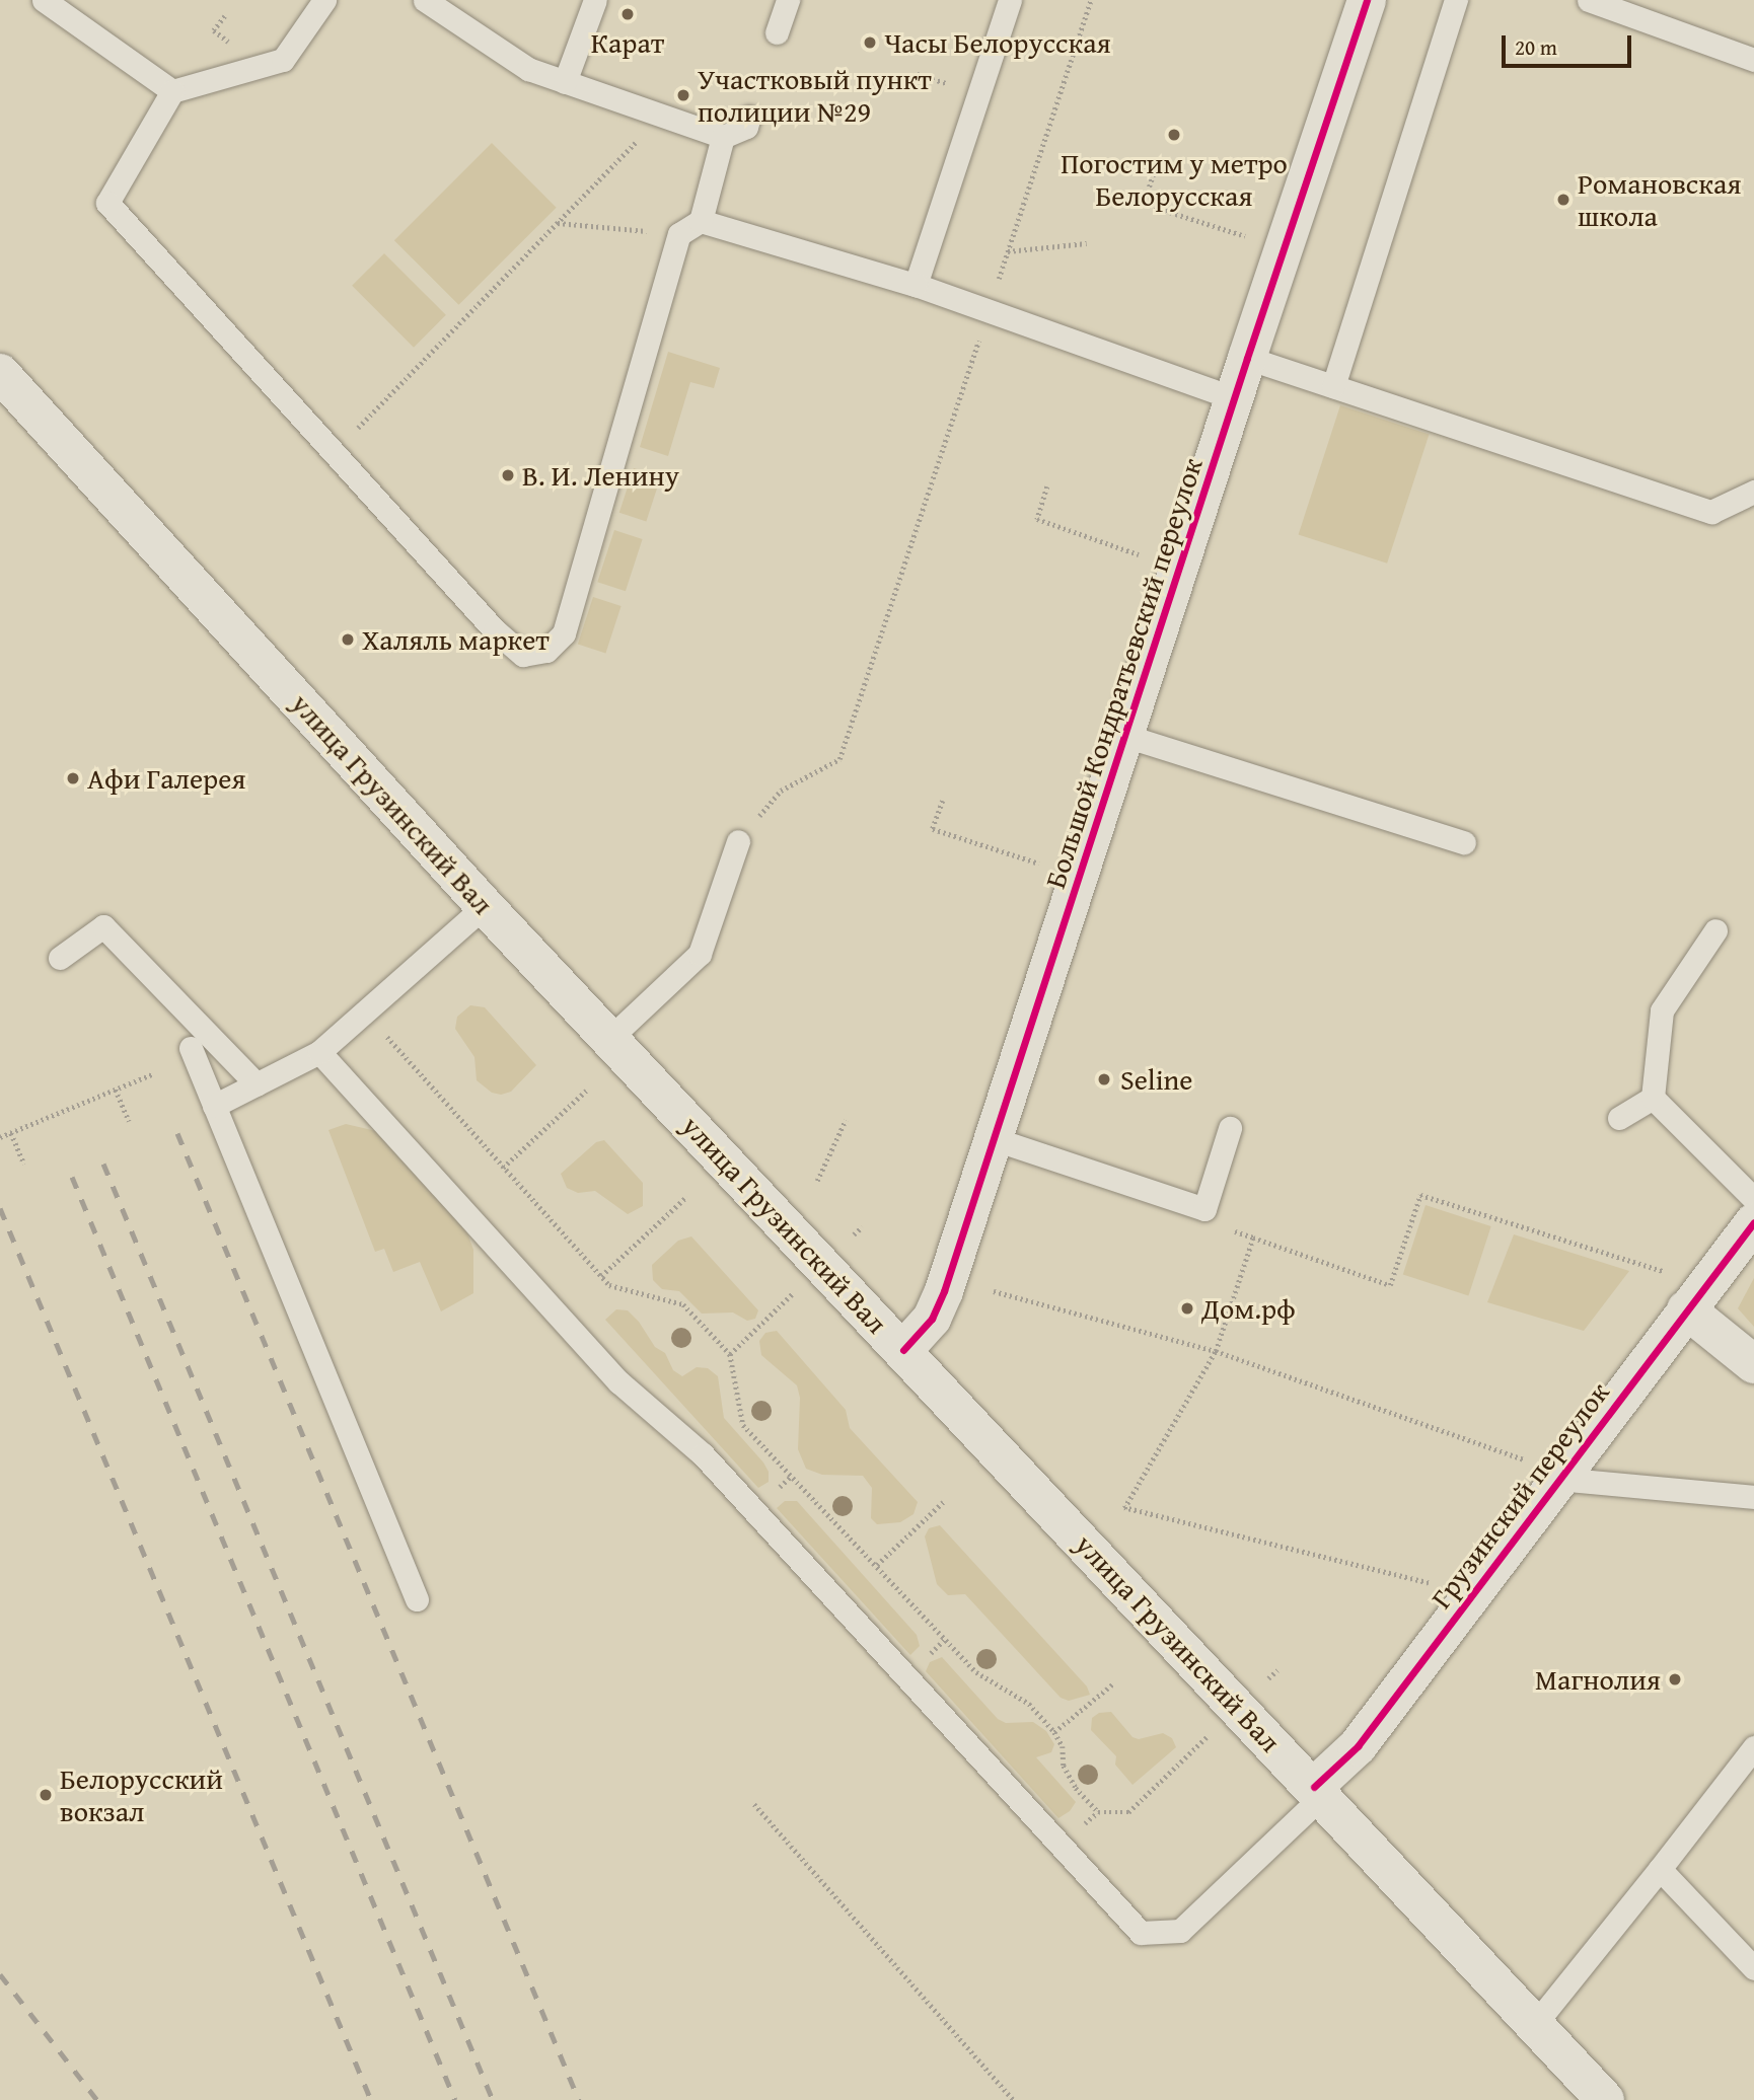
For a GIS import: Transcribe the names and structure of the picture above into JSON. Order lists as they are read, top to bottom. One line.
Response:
{"streets":{"main road":["Большой Кондратьевский переулок","улица Грузинский Вал","Грузинский переулок"]},"crossings":[["Большой Кондратьевский переулок","улица Грузинский Вал"],["улица Грузинский Вал","Грузинский переулок"]],"places":["Карат","Часы Белорусская","Участковый пункт полиции №29","Погостим у метро Белорусская","Романовская школа","В. И. Ленину","Халяль маркет","Афи Галерея","Seline","Дом.рф","Магнолия","Белорусский вокзал"],"scale_bar":"20 m"}
